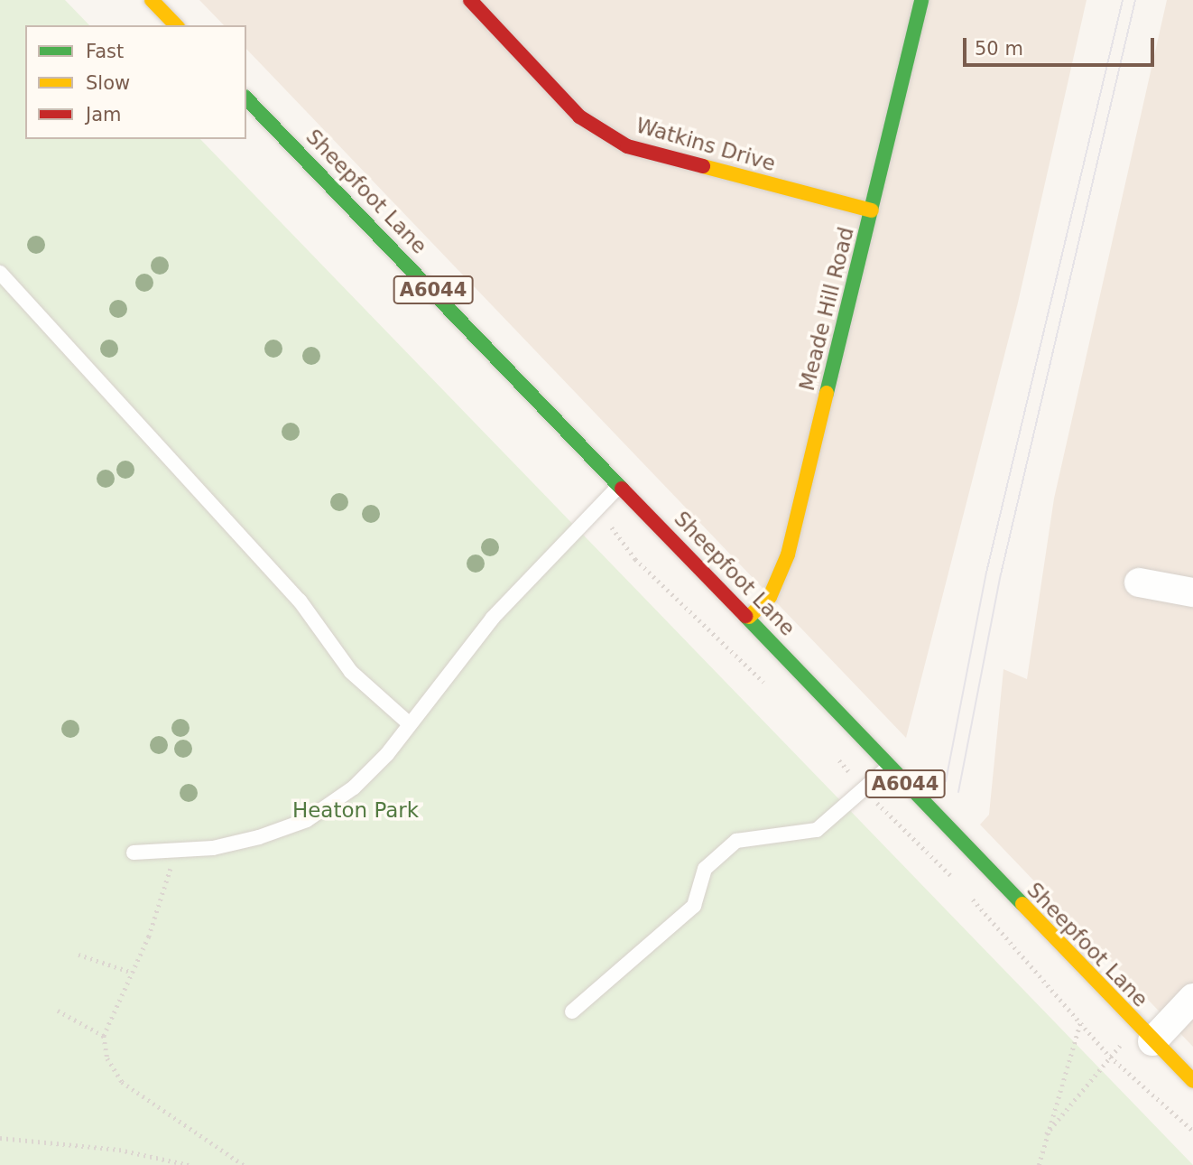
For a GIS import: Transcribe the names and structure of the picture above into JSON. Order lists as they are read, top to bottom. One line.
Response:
{"streets":{"main road":["Watkins Drive","Sheepfoot Lane","A6044","Meade Hill Road"]},"crossings":[["Watkins Drive","Meade Hill Road"],["Sheepfoot Lane","Meade Hill Road"]],"parks":["Heaton Park"],"legend":["Fast","Slow","Jam"],"scale_bar":"50 m"}
